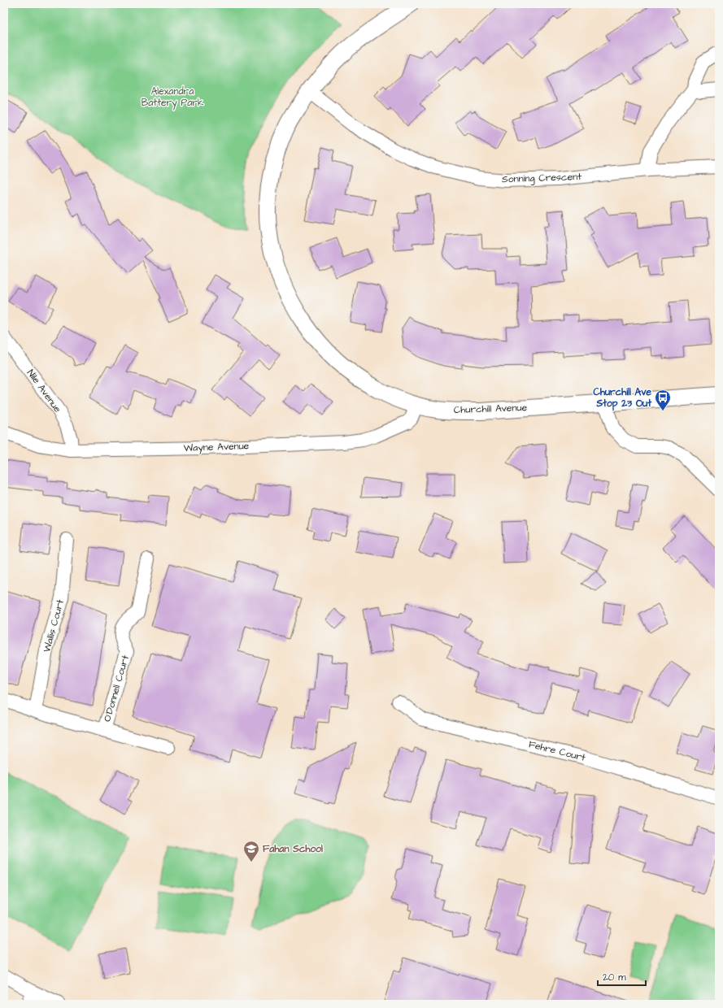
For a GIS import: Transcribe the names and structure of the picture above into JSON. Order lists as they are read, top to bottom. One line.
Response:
{"streets":{"street":["Sonning Crescent","Nile Avenue","Churchill Avenue","Wayne Avenue","Wallis Court","O'Donnell Court","Fehre Court"]},"crossings":[["Sonning Crescent","Churchill Avenue"],["Nile Avenue","Wayne Avenue"],["Churchill Avenue","Wayne Avenue"]],"parks":["Alexandra Battery Park"],"places":{"bus stop":["Churchill Ave Stop 23 Out"],"school or university":["Fahan School"]},"scale_bar":"20 m"}
